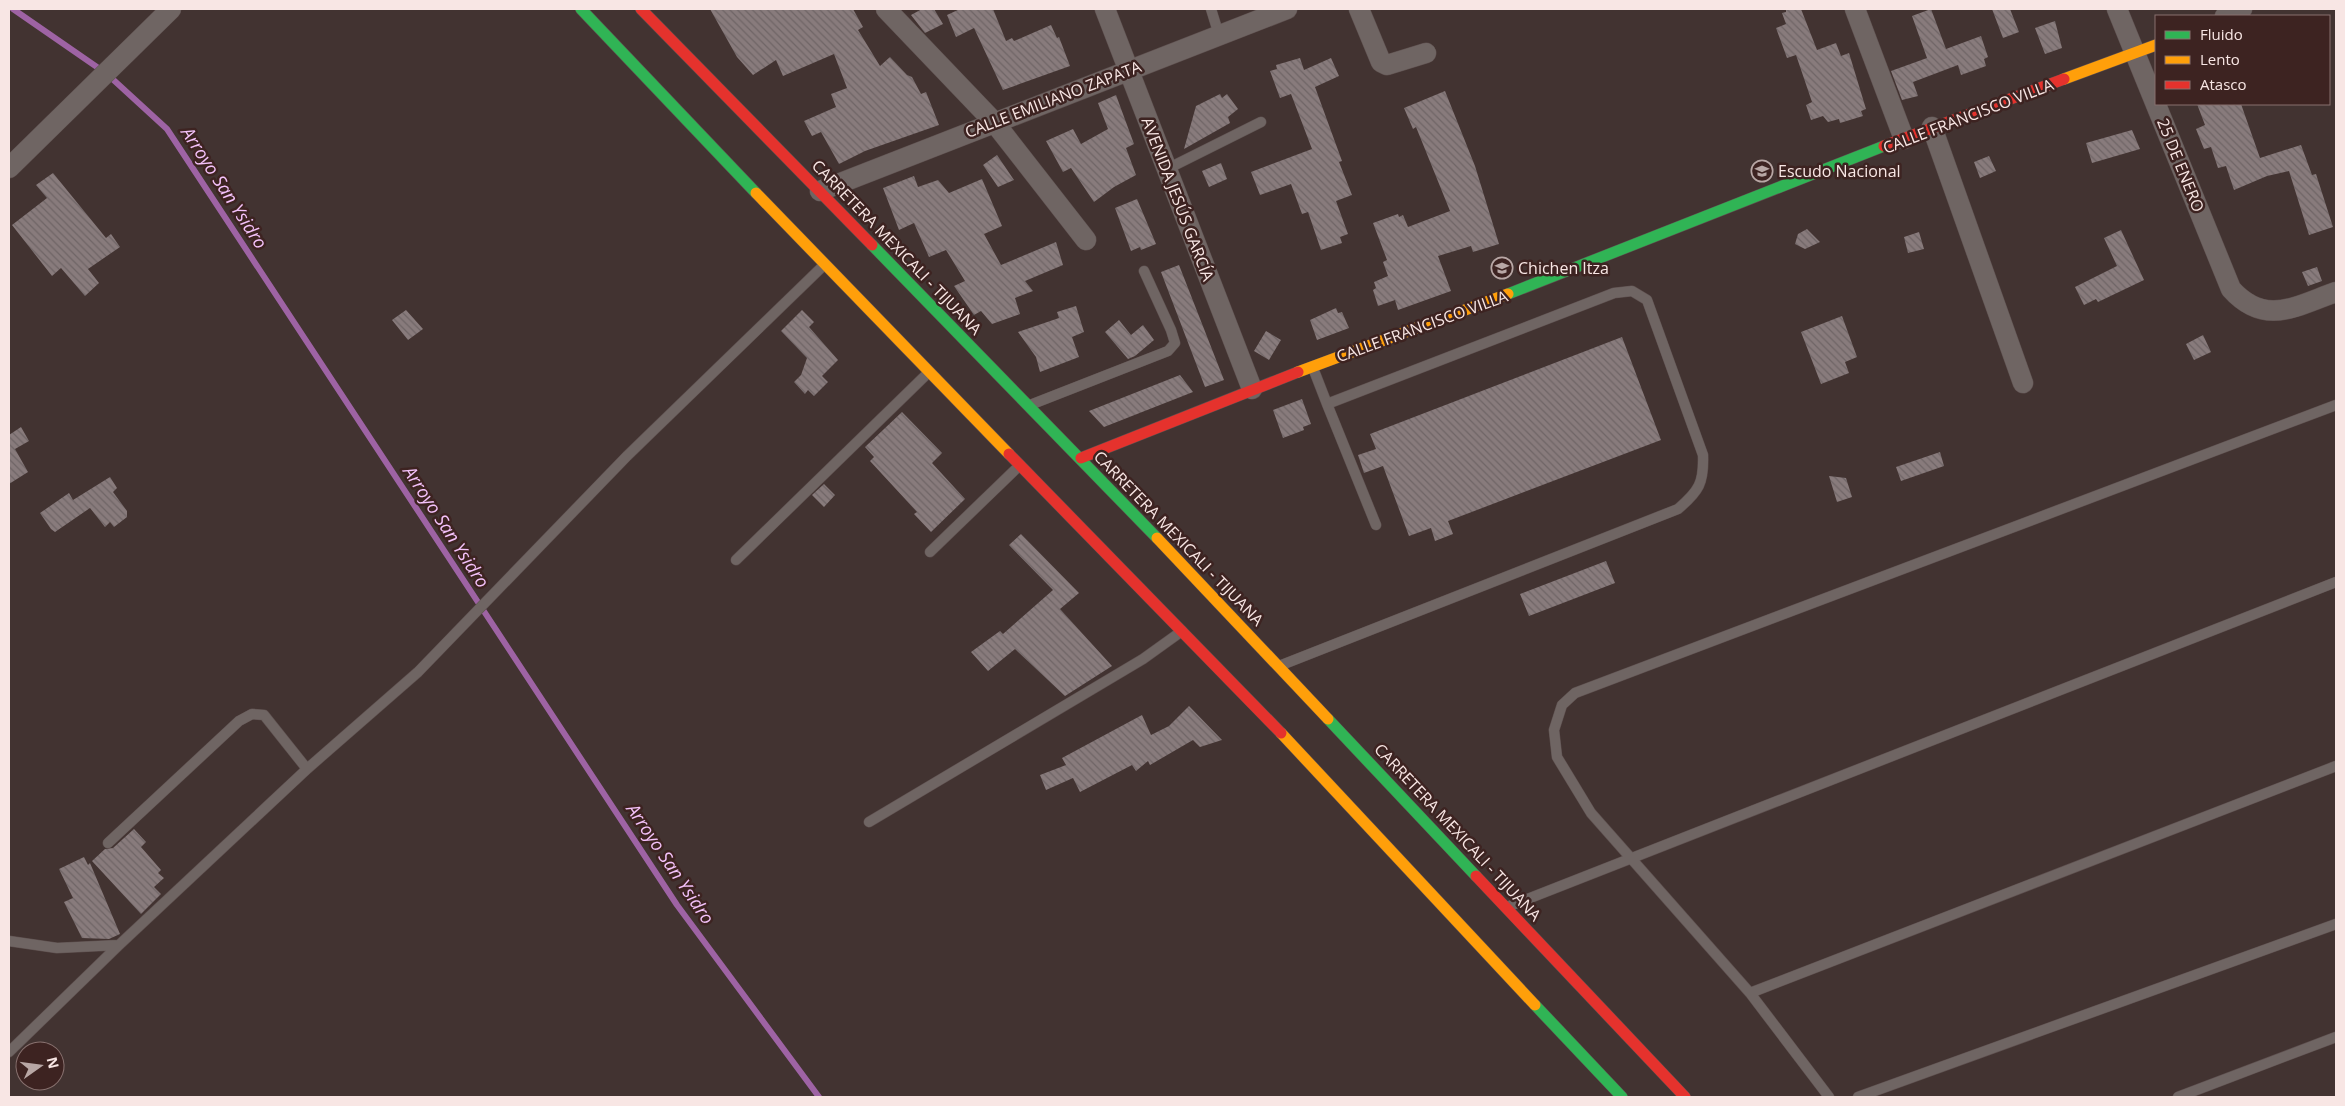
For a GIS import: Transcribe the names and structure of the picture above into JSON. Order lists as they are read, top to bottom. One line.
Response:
{"streets":{"main road":["CALLE FRANCISCO VILLA","CARRETERA MEXICALI - TIJUANA"],"street":["CALLE EMILIANO ZAPATA","25 DE ENERO","AVENIDA JESÚS GARCÍA"]},"crossings":[["CALLE EMILIANO ZAPATA","AVENIDA JESÚS GARCÍA"],["CALLE EMILIANO ZAPATA","CARRETERA MEXICALI - TIJUANA"],["CALLE FRANCISCO VILLA","25 DE ENERO"],["CALLE FRANCISCO VILLA","AVENIDA JESÚS GARCÍA"],["CALLE FRANCISCO VILLA","CARRETERA MEXICALI - TIJUANA"]],"water":["Arroyo San Ysidro"],"places":{"school or university":["Escudo Nacional","Chichen Itza"]},"legend":["Fluido","Lento","Atasco"],"north":"right"}
